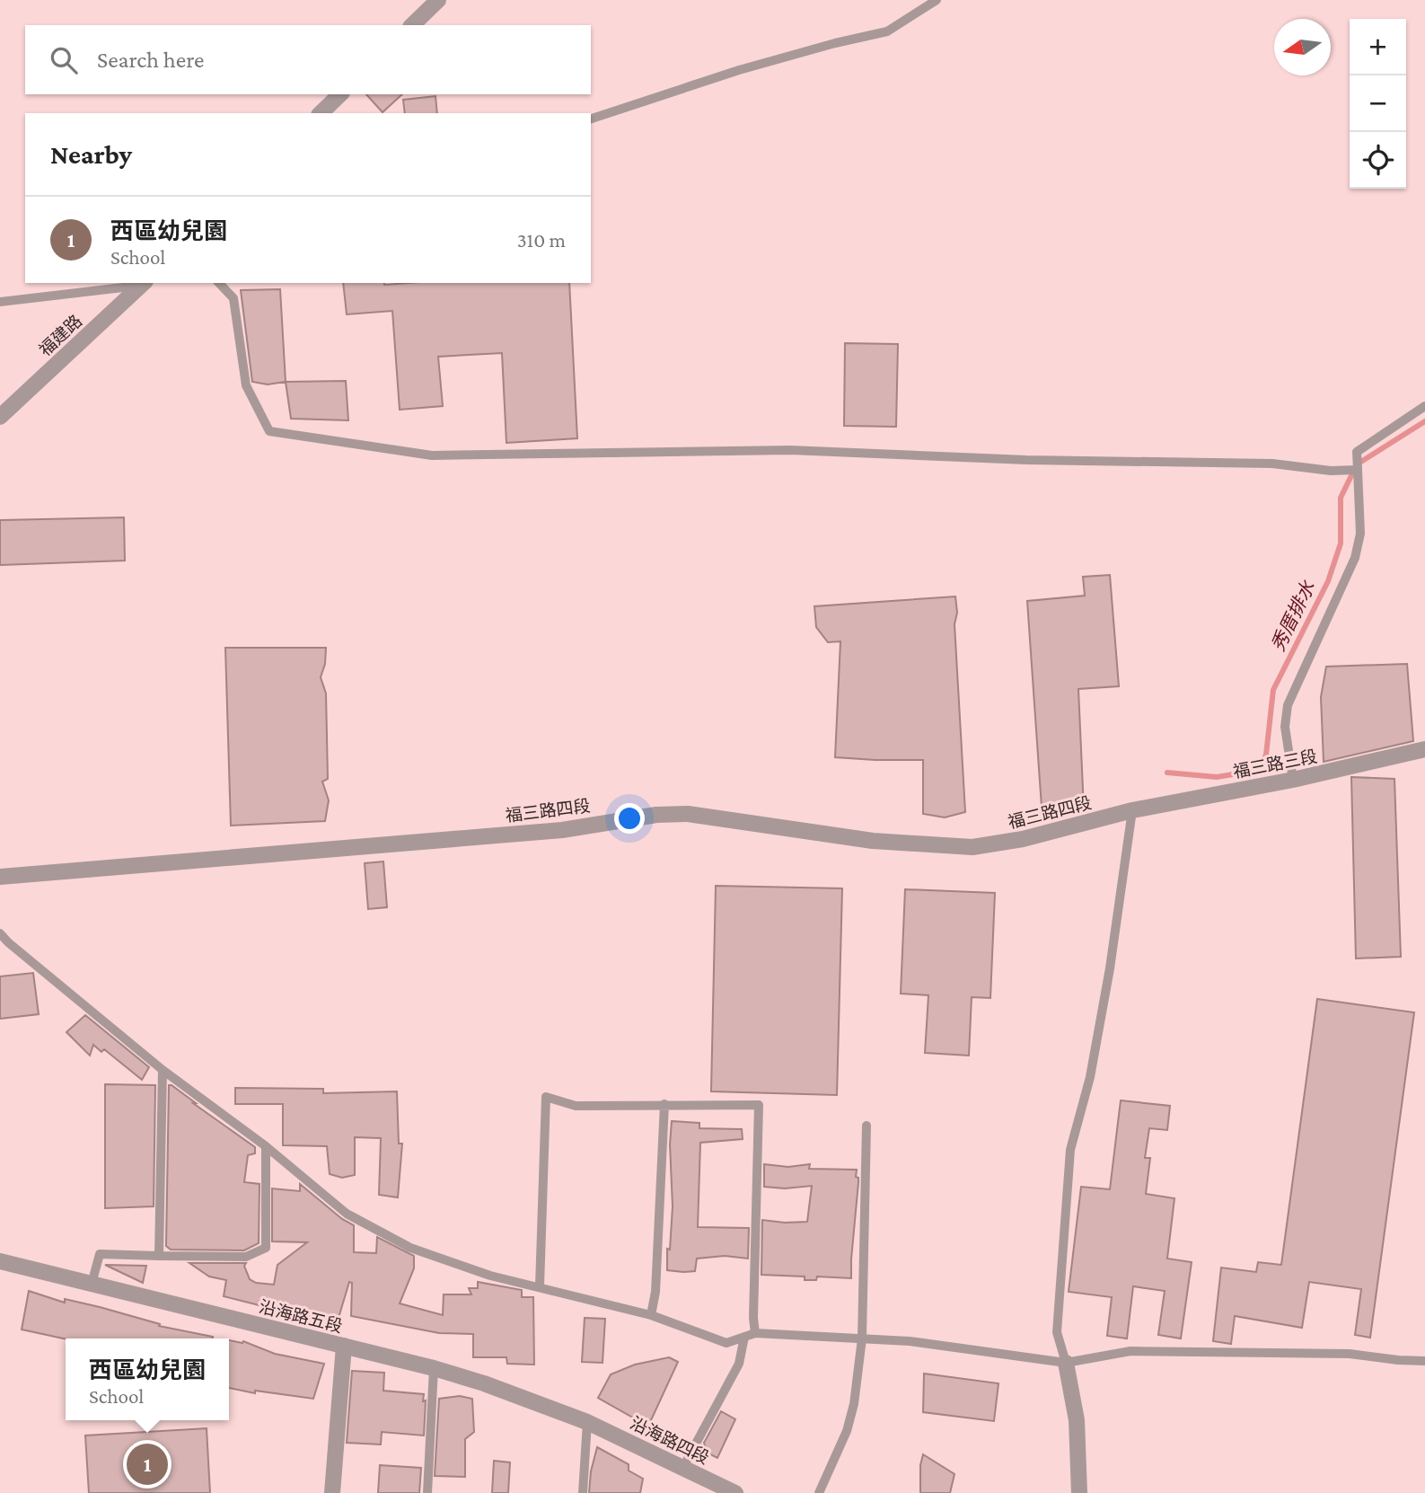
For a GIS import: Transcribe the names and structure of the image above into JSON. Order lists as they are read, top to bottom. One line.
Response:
{"streets":{"street":["福建路","福三路三段","福三路四段","沿海路五段","沿海路四段"]},"crossings":[["福三路三段","福三路四段"],["沿海路五段","沿海路四段"]],"water":["秀厝排水"],"north":"left","page":{"map_buttons":["+","−"],"search":"Search here","heading":"Nearby","list":[{"mark":"1","name":"西區幼兒園","note":"School","value":"310 m"}],"popup":["西區幼兒園","School"],"pins":"1"}}
